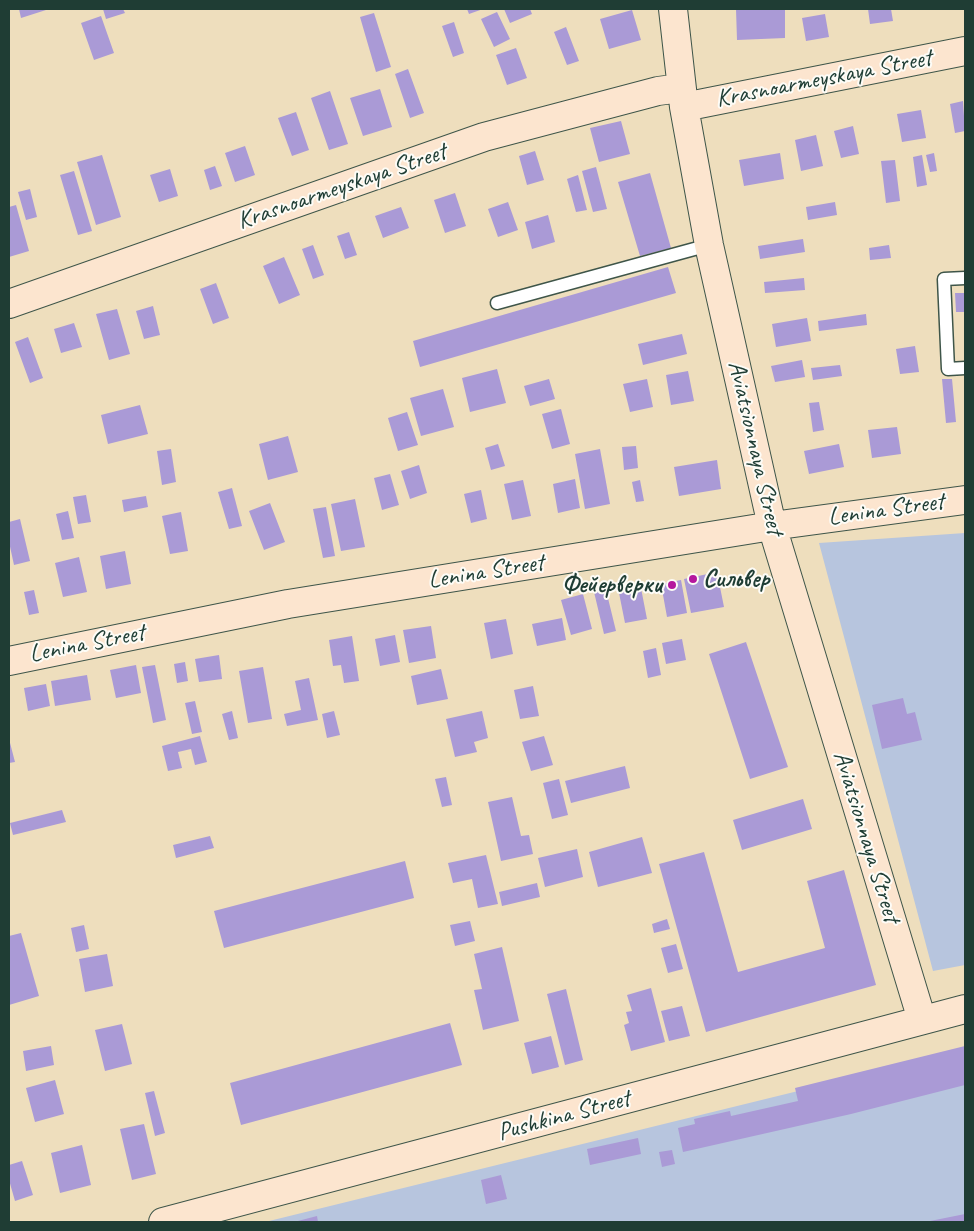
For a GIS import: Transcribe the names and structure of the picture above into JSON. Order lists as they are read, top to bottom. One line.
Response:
{"streets":{"street":["Krasnoarmeyskaya Street","Aviatsionnaya Street","Lenina Street","Pushkina Street"]},"crossings":[["Krasnoarmeyskaya Street","Aviatsionnaya Street"],["Aviatsionnaya Street","Lenina Street"],["Aviatsionnaya Street","Pushkina Street"]],"places":["Сильвер","Фейерверки"]}
